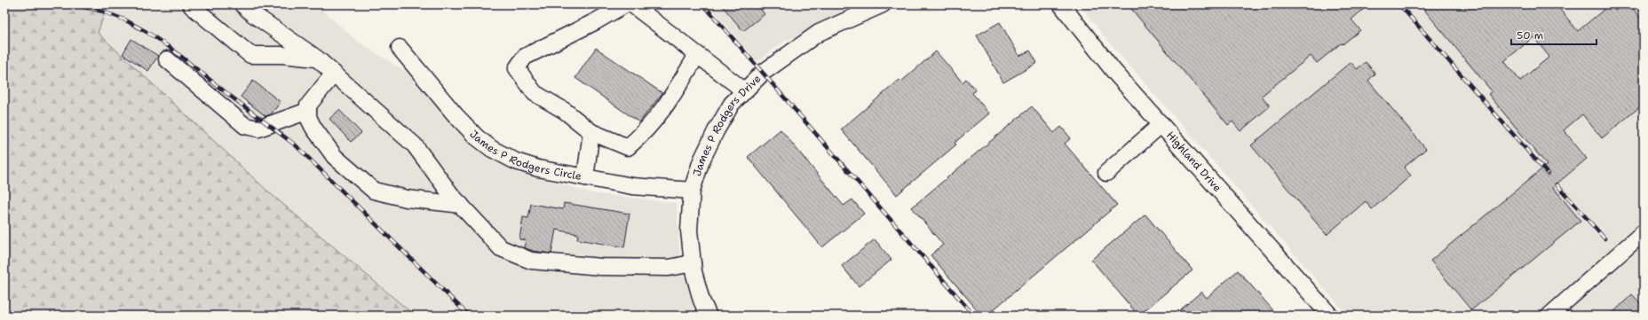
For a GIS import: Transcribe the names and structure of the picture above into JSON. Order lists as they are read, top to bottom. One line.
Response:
{"streets":{"street":["James P Rodgers Drive","James P Rodgers Circle","Highland Drive"]},"crossings":[["James P Rodgers Drive","James P Rodgers Circle"]],"scale_bar":"50 m"}
